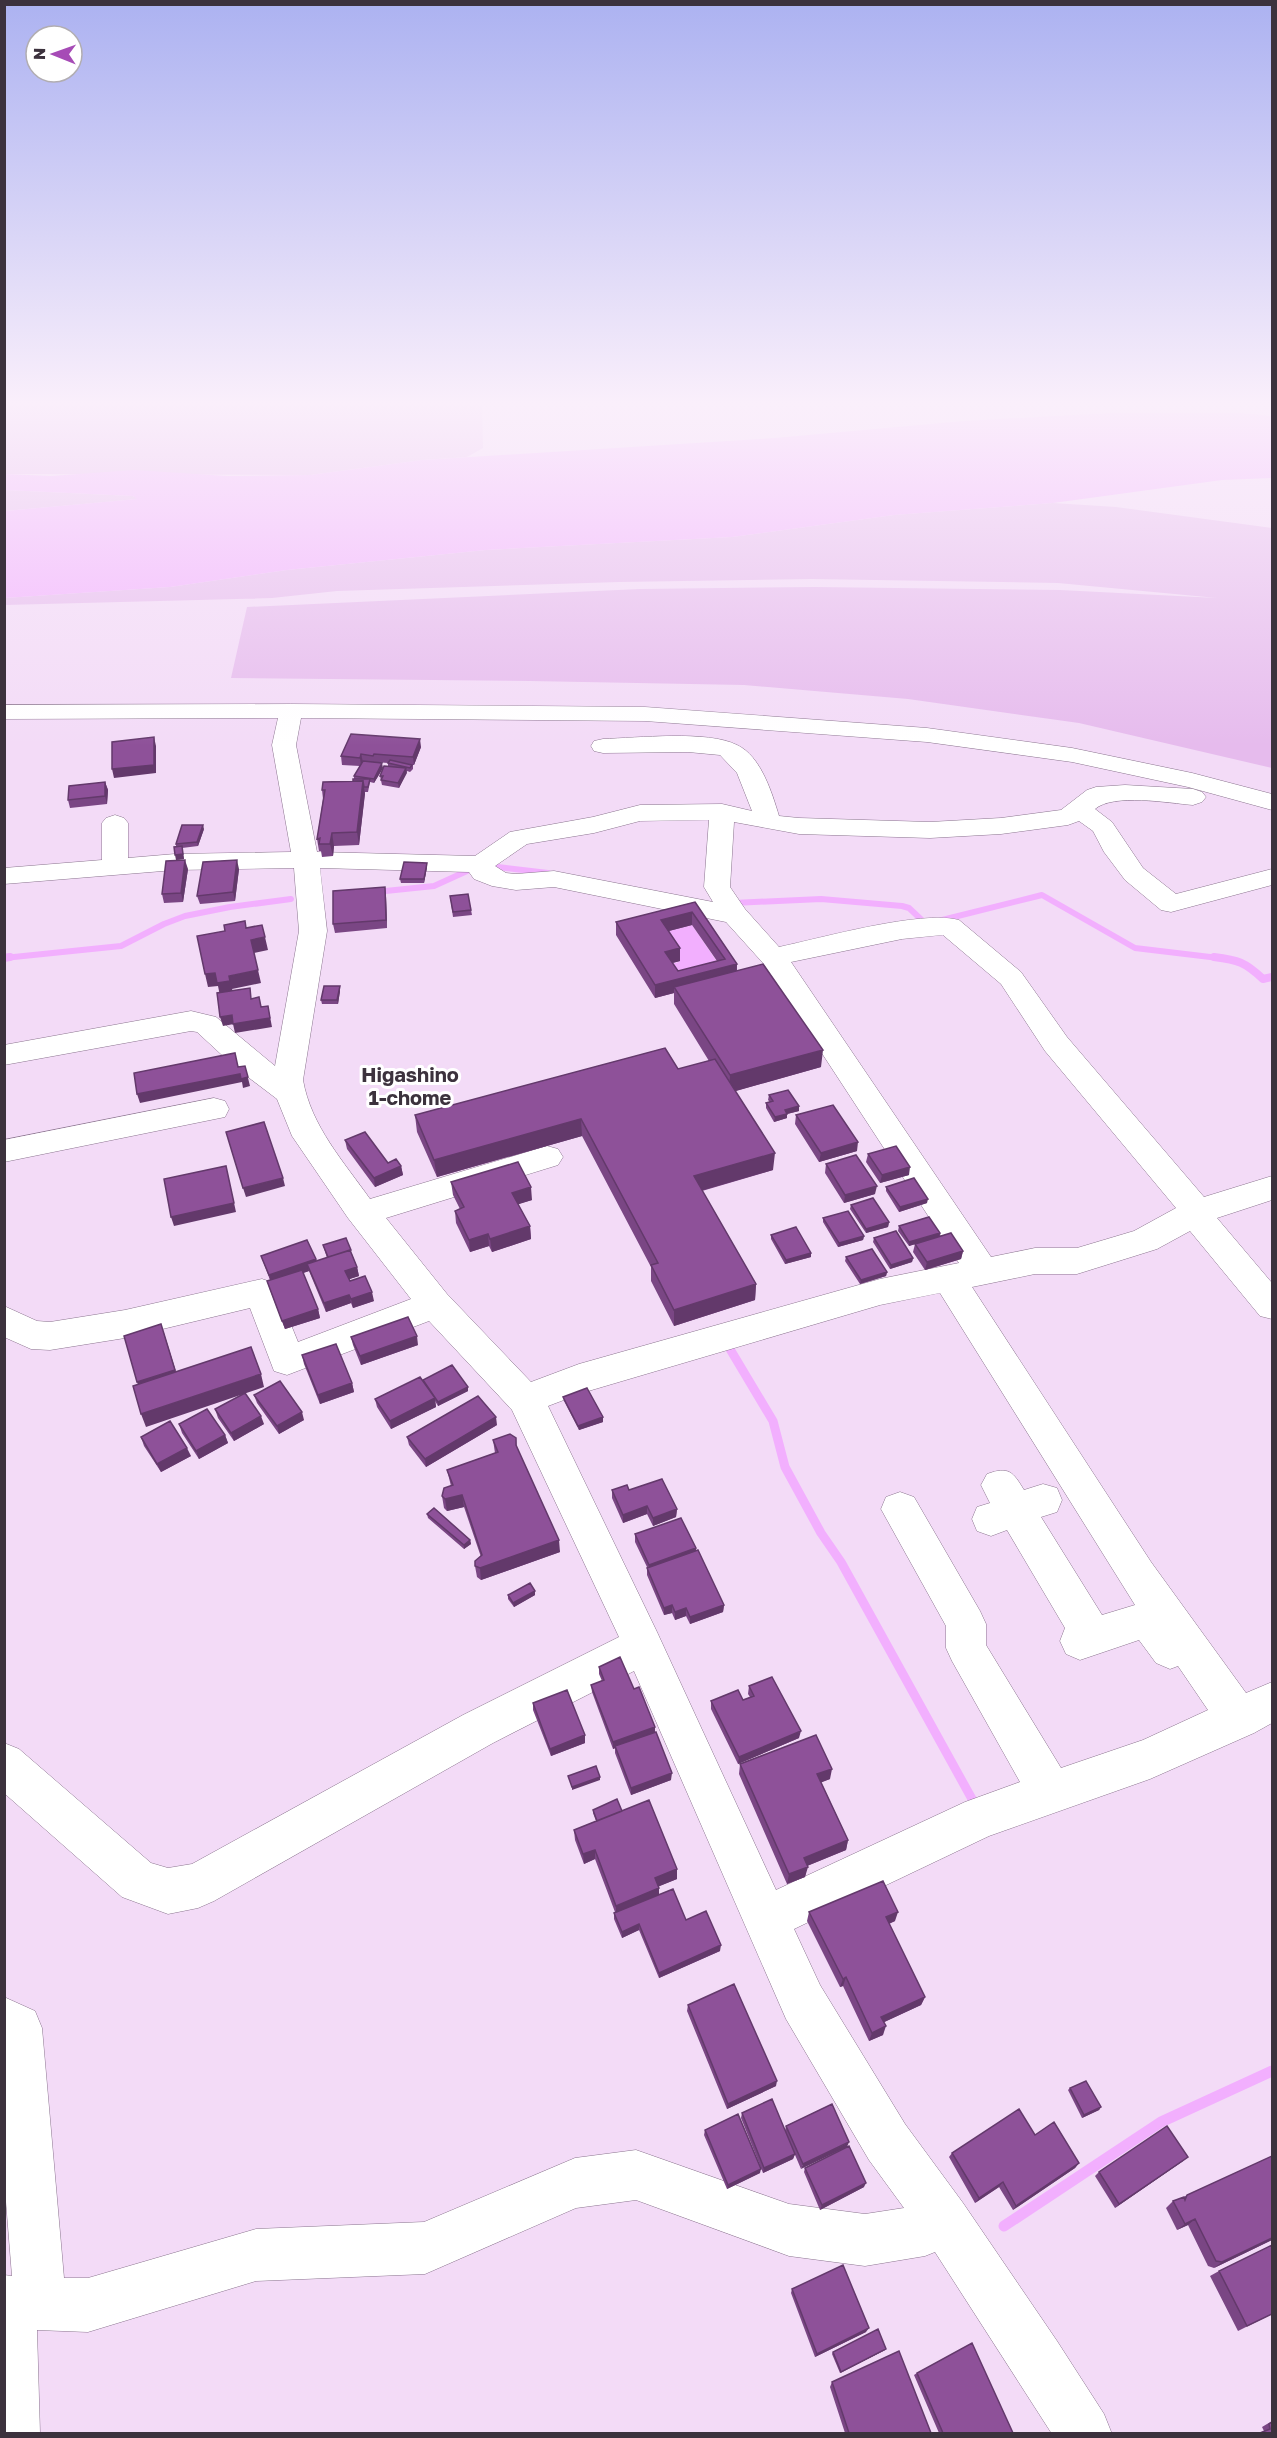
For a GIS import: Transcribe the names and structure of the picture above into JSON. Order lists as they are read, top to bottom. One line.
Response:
{"districts":["Higashino 1-chome"],"north":"left"}
